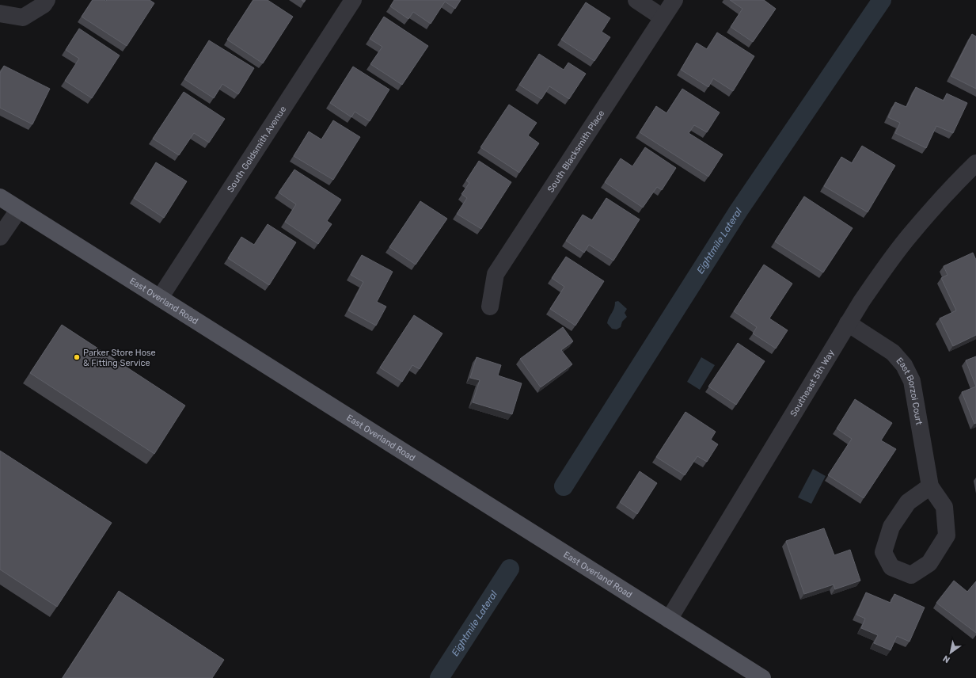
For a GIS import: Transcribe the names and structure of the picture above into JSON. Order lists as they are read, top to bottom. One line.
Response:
{"streets":{"main road":["East Overland Road"],"street":["South Goldsmith Avenue","South Blacksmith Place","Southeast 5th Way","East Borzoi Court"]},"crossings":[["South Goldsmith Avenue","East Overland Road"],["East Overland Road","Southeast 5th Way"],["Southeast 5th Way","East Borzoi Court"]],"water":["Eightmile Lateral"],"places":["Parker Store Hose & Fitting Service"],"north":"bottom left"}
